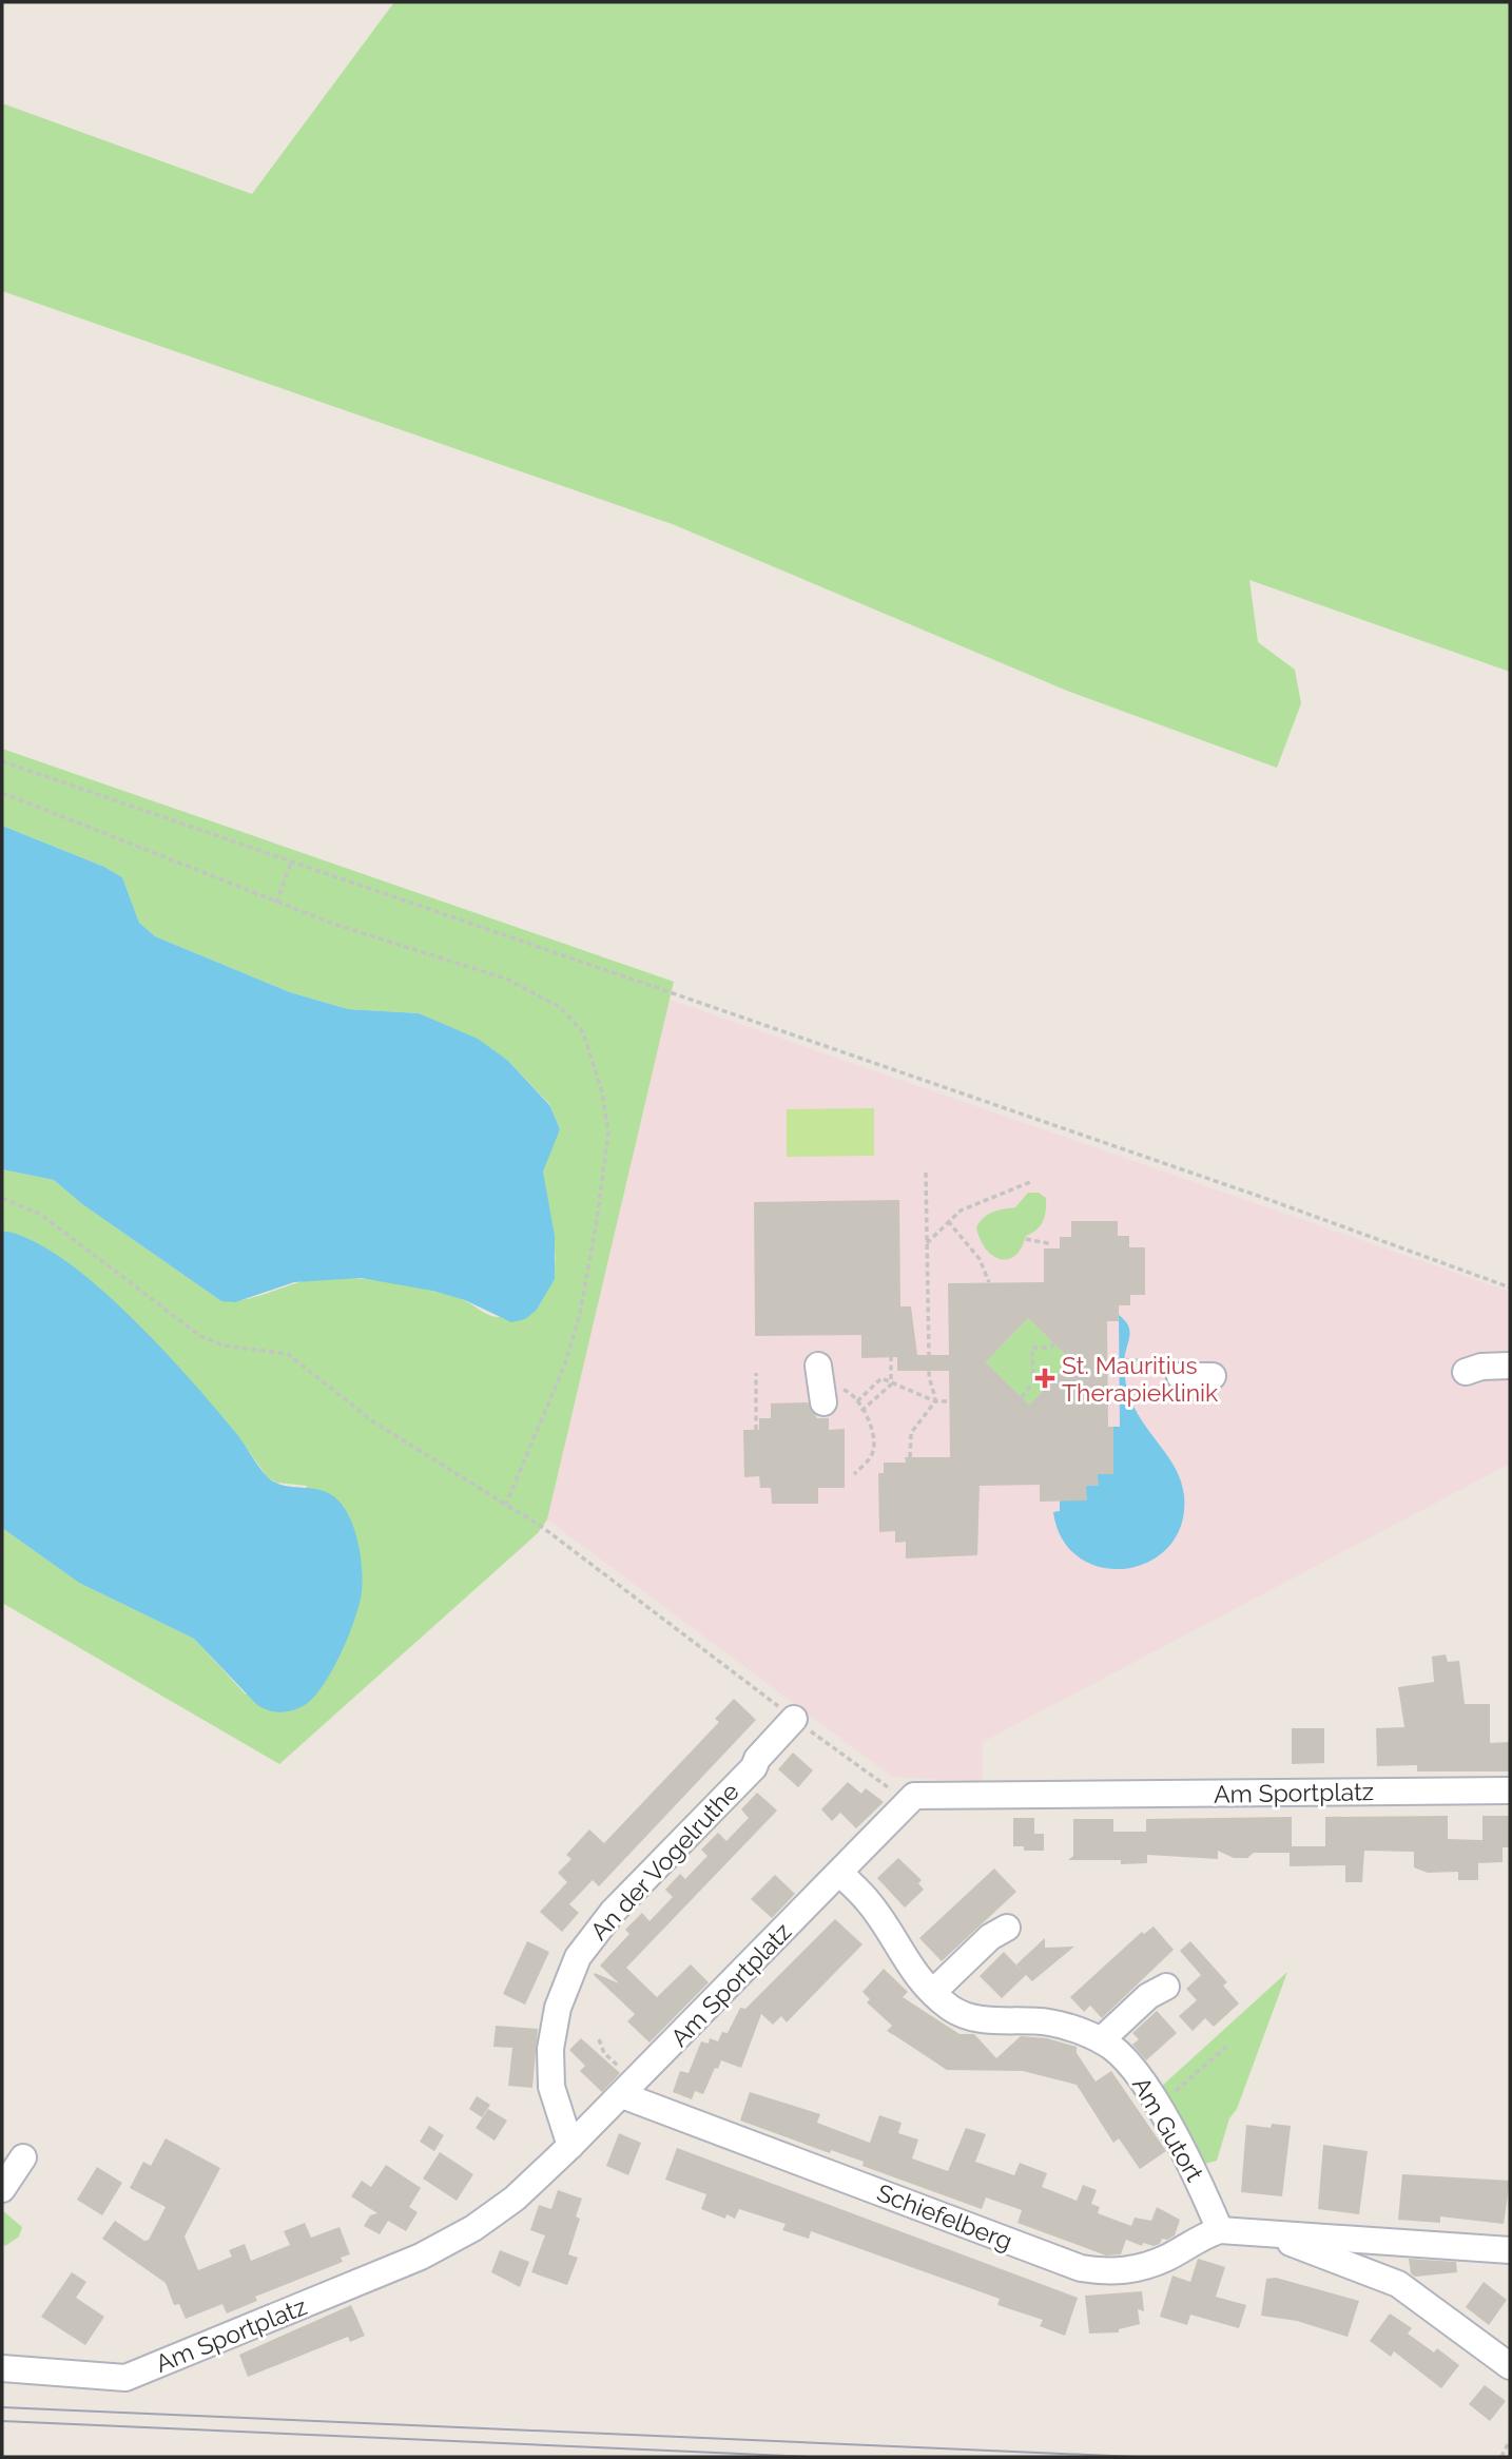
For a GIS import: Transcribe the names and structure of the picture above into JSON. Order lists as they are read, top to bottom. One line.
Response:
{"streets":{"street":["Am Sportplatz","An der Vogelruthe","Am Gutort","Schiefelberg"]},"crossings":[["Am Sportplatz","An der Vogelruthe"],["Am Sportplatz","Am Gutort"],["Am Sportplatz","Schiefelberg"],["Am Gutort","Schiefelberg"]],"places":{"health":["St. Mauritius Therapieklinik"]}}
